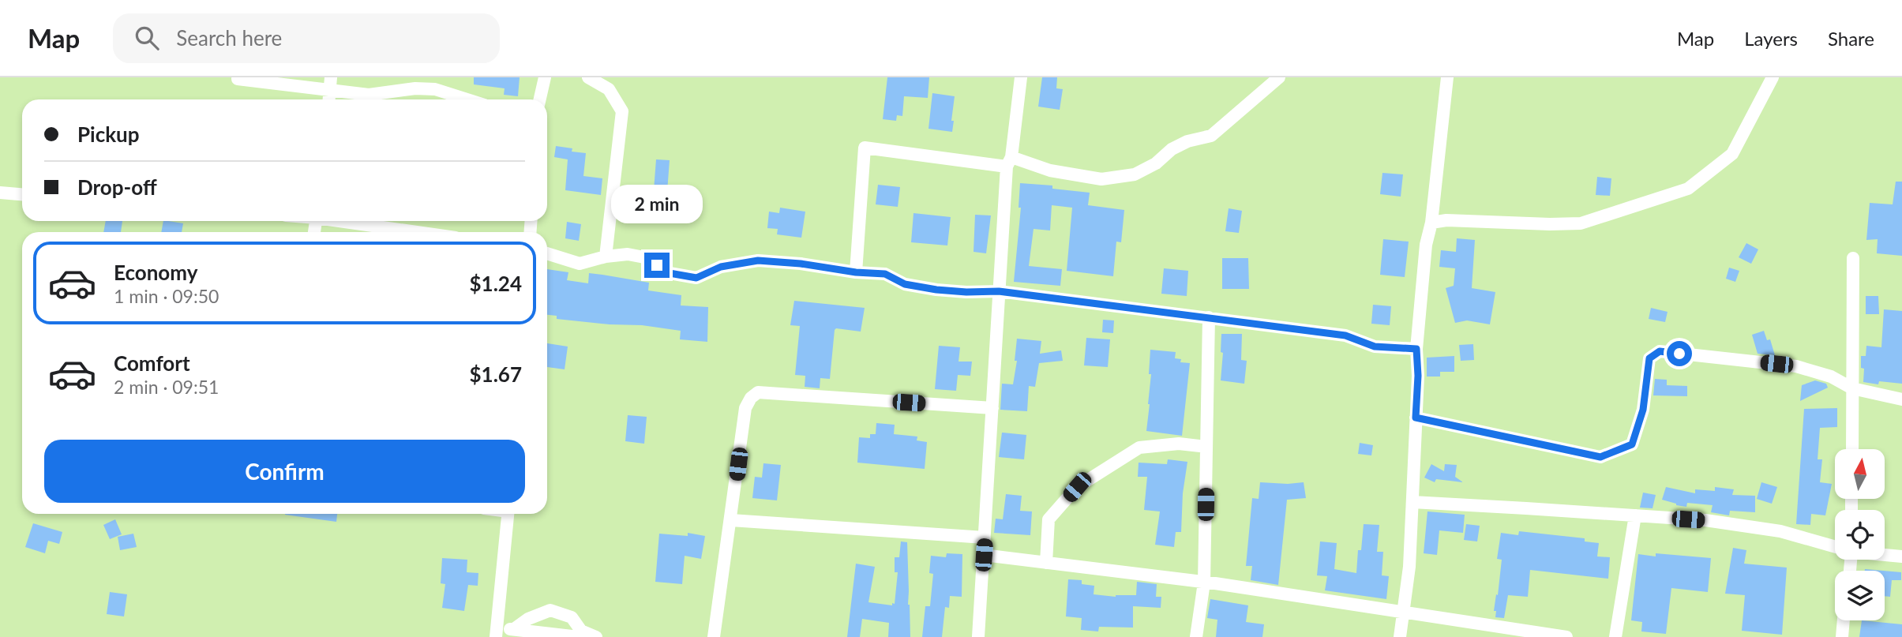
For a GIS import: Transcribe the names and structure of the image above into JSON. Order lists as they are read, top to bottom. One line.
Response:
{"north":"top","page":{"header":"Map","search":"Search here","nav":["Map","Layers","Share"],"banner":["Pickup","Drop-off"],"bubble":"2 min","list":[{"name":"Economy","note":"1 min · 09:50","value":"$1.24"},{"name":"Comfort","note":"2 min · 09:51","value":"$1.67"}],"buttons":"Confirm"}}
